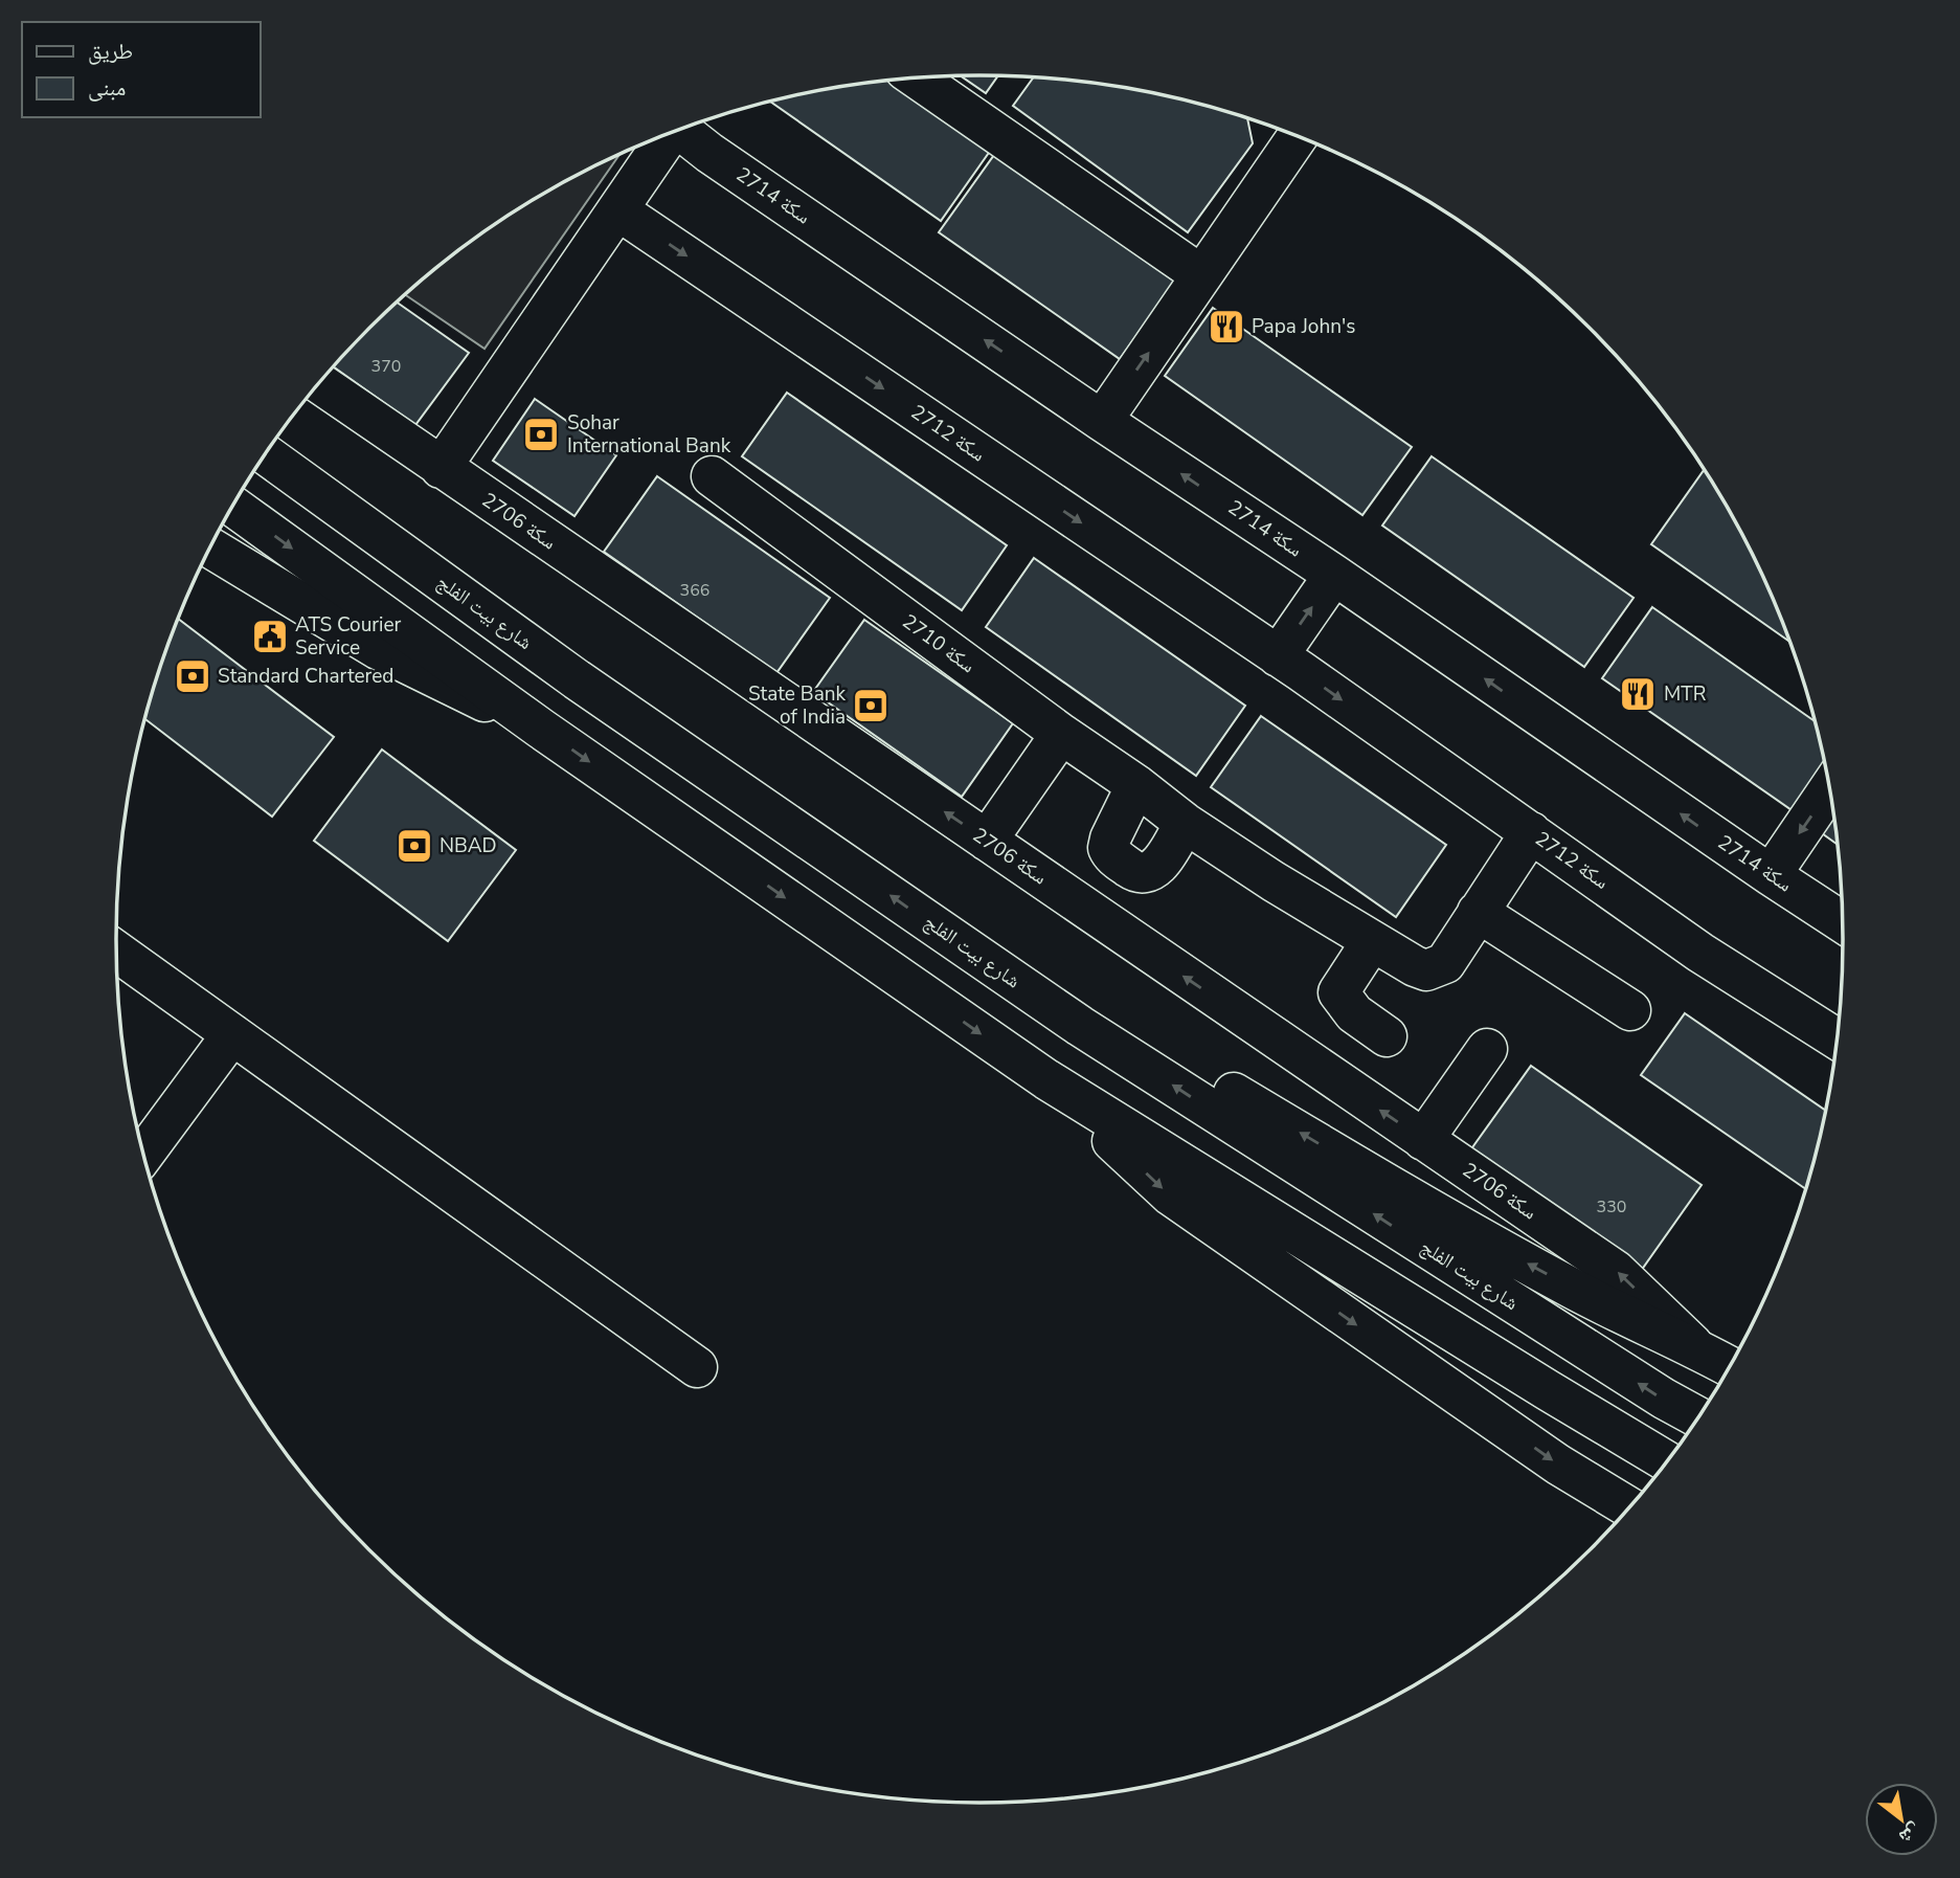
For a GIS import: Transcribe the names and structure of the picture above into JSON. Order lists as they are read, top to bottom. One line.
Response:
{"streets":{"street":["سكة 2714","سكة 2712","سكة 2706","شارع بيت الفلج","سكة 2710"]},"crossings":[["سكة 2706","شارع بيت الفلج"]],"places":{"restaurant":["Papa John's","MTR"],"bank":["Sohar International Bank","Standard Chartered","State Bank of India","NBAD"],"public building":["ATS Courier Service"]},"house_numbers":["370","366","330"],"legend":["طريق","مبنى"],"north":"bottom right"}
